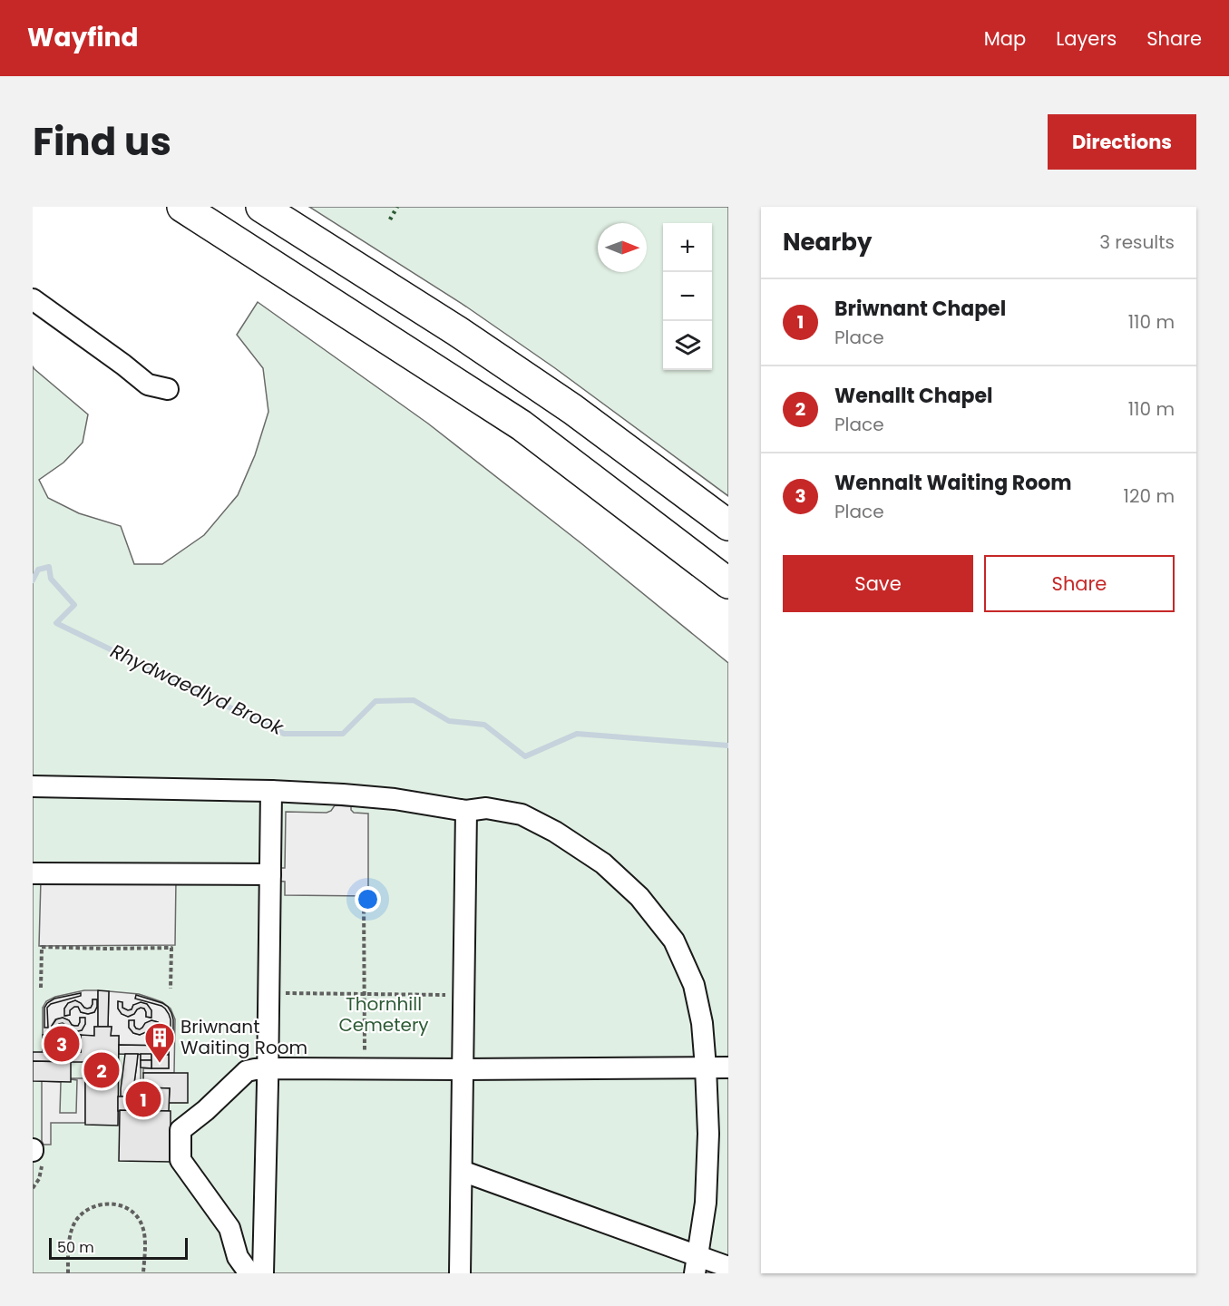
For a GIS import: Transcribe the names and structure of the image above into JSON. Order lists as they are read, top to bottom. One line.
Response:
{"water":["Rhydwaedlyd Brook"],"parks":["Thornhill Cemetery"],"places":{"building":["Briwnant Waiting Room"]},"scale_bar":"50 m","north":"right","page":{"header":"Wayfind","nav":["Map","Layers","Share"],"title":"Find us","buttons":["Directions",["Save","Share"]],"heading":["Nearby","3 results"],"map_buttons":["+","−"],"list":[{"mark":"1","name":"Briwnant Chapel","note":"Place","value":"110 m"},{"mark":"2","name":"Wenallt Chapel","note":"Place","value":"110 m"},{"mark":"3","name":"Wennalt Waiting Room","note":"Place","value":"120 m"}],"pins":["3","2","1"],"scale":"50 m"}}
